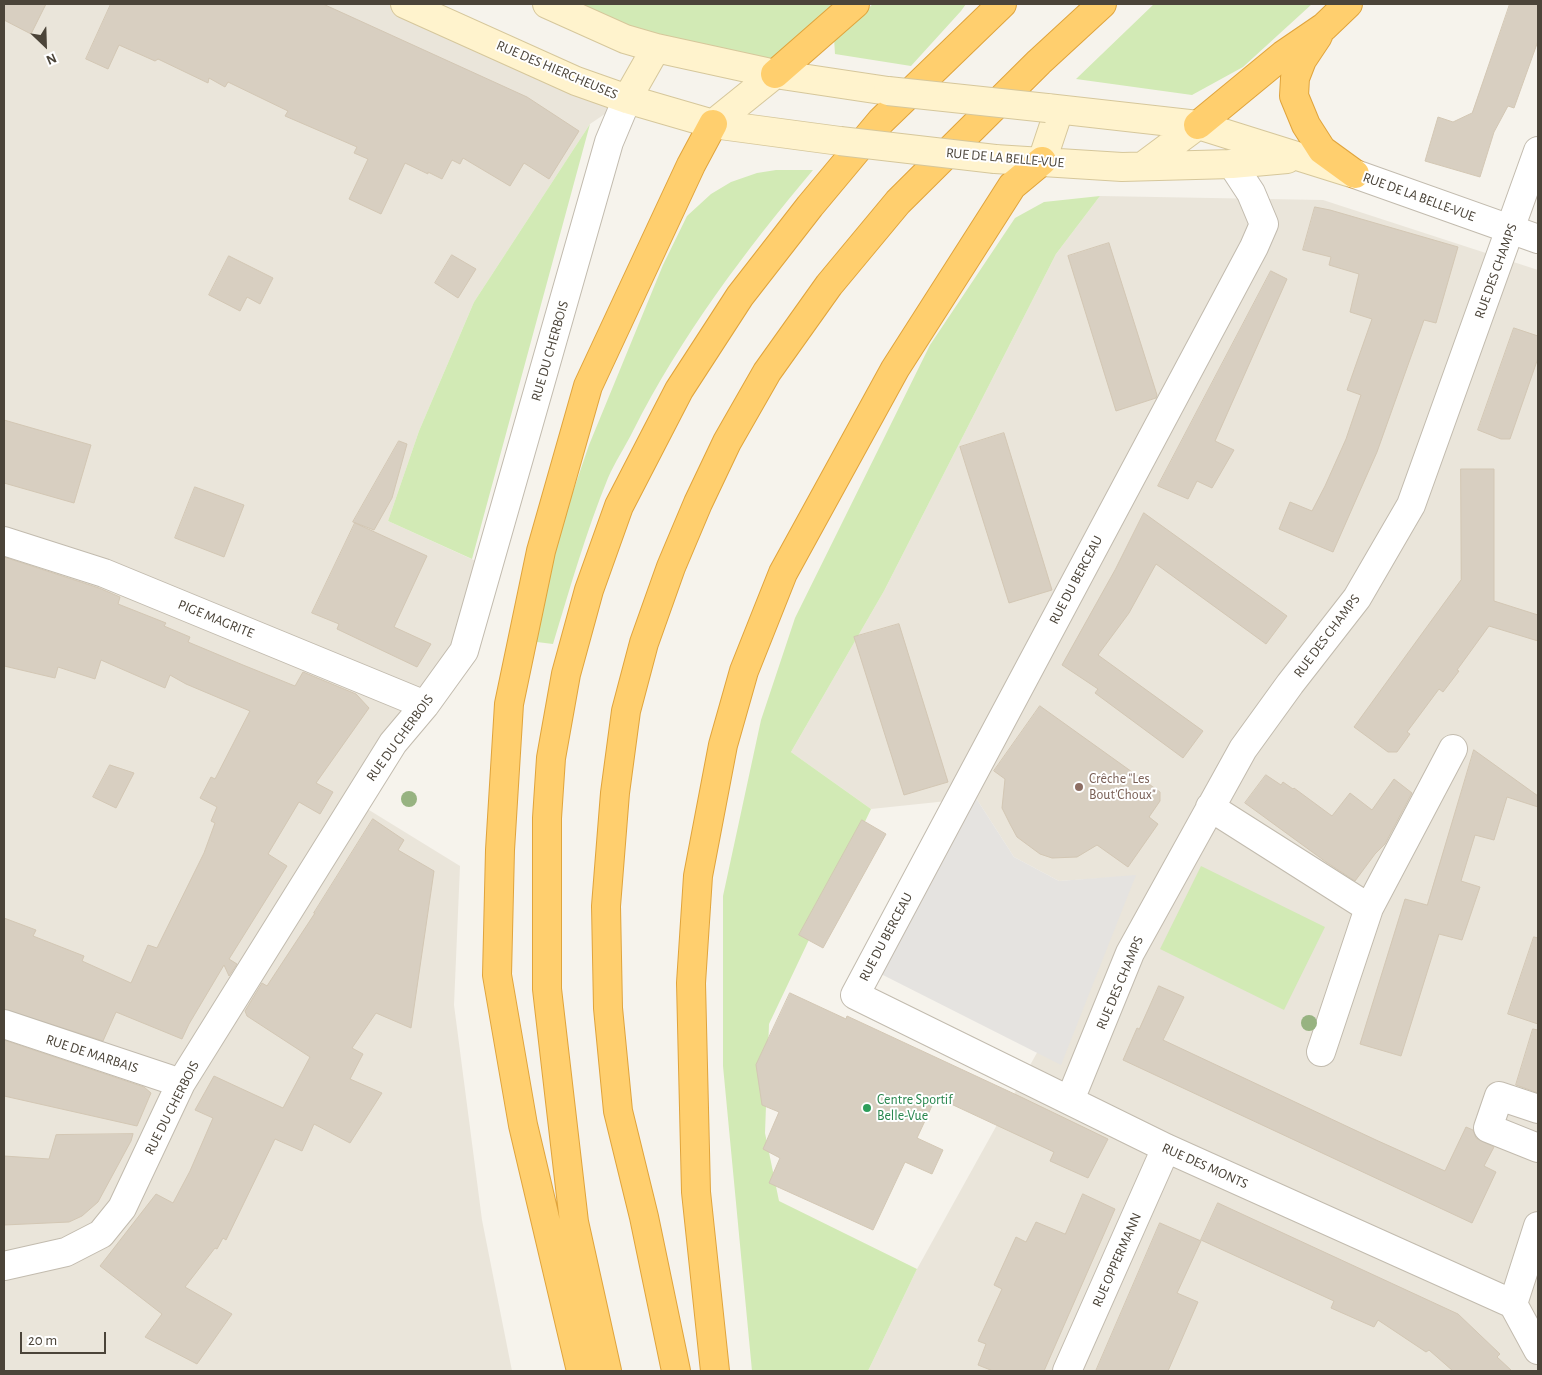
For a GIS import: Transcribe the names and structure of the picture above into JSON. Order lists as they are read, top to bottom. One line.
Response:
{"streets":{"main road":["RUE DES HIERCHEUSES","RUE DE LA BELLE-VUE"],"street":["RUE DES CHAMPS","RUE DU CHERBOIS","RUE DU BERCEAU","PIGE MAGRITE","RUE DE MARBAIS","RUE DES MONTS","RUE OPPERMANN"]},"crossings":[["RUE DES HIERCHEUSES","RUE DE LA BELLE-VUE"],["RUE DES HIERCHEUSES","RUE DU CHERBOIS"],["RUE DE LA BELLE-VUE","RUE DES CHAMPS"],["RUE DE LA BELLE-VUE","RUE DU BERCEAU"],["RUE DES CHAMPS","RUE DES MONTS"],["RUE DU CHERBOIS","PIGE MAGRITE"],["RUE DU CHERBOIS","RUE DE MARBAIS"],["RUE DU BERCEAU","RUE DES MONTS"],["RUE DES MONTS","RUE OPPERMANN"]],"places":["Crêche \"Les Bout'Choux\"","Centre Sportif Belle-Vue"],"scale_bar":"20 m","north":"bottom right"}
